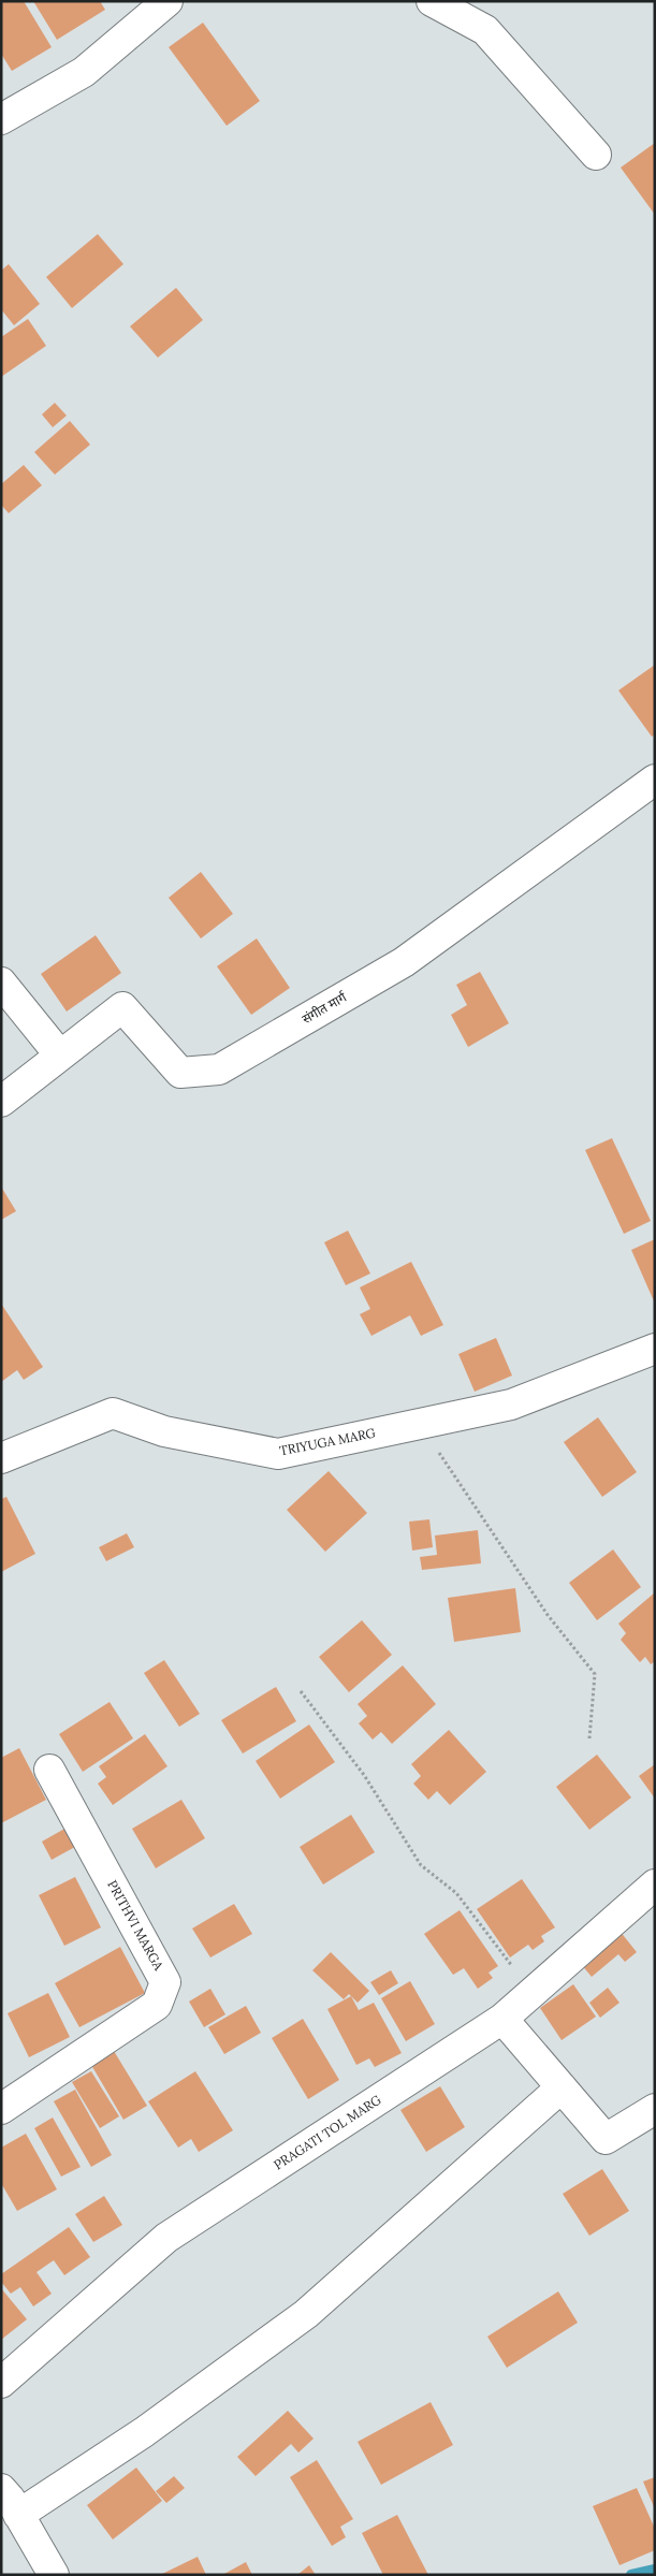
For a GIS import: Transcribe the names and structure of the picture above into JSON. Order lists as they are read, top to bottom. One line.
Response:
{"streets":{"street":["संगीत मार्ग","TRIYUGA MARG","PRITHVI MARGA","PRAGATI TOL MARG"]}}
